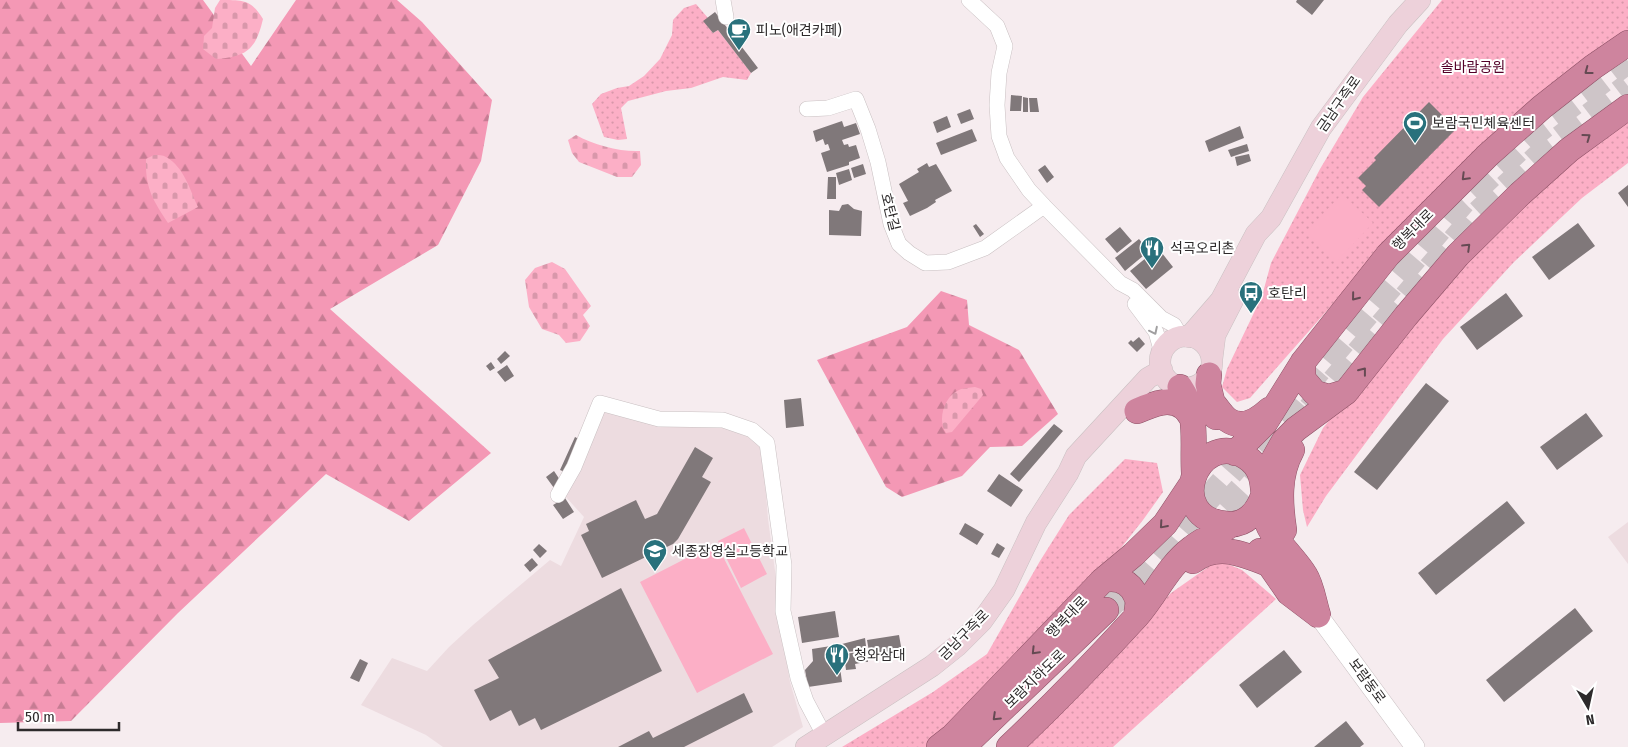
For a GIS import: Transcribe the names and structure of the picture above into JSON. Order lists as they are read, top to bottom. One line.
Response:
{"streets":{"highway":["행복대로","보람지하도로"],"main road":["금남구즉로"],"street":["호탄길","보람동로"]},"parks":["솔바람공원"],"places":{"cafe":["피노(애견카페)"],"sports":["보람국민체육센터"],"restaurant":["석곡오리촌","청와삼대"],"bus stop":["호탄리"],"school or university":["세종장영실고등학교"]},"scale_bar":"50 m","north":"bottom"}
